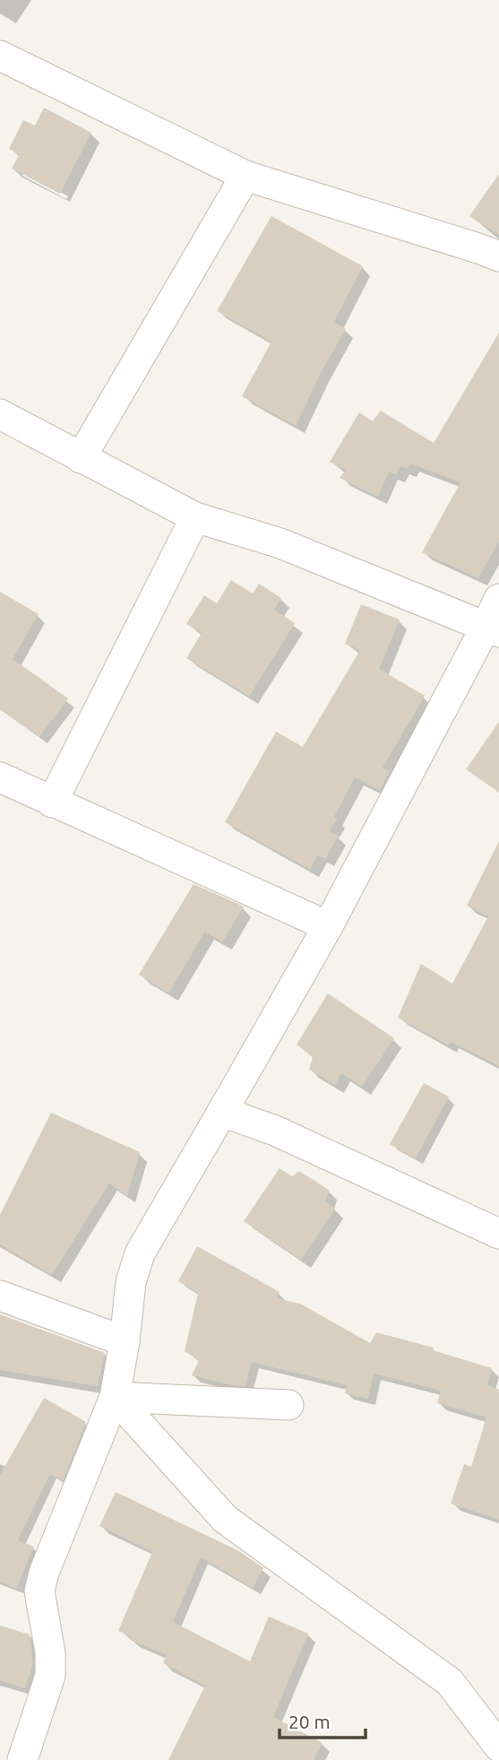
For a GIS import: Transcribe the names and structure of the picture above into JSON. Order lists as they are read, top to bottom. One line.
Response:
{"scale_bar":"20 m"}
